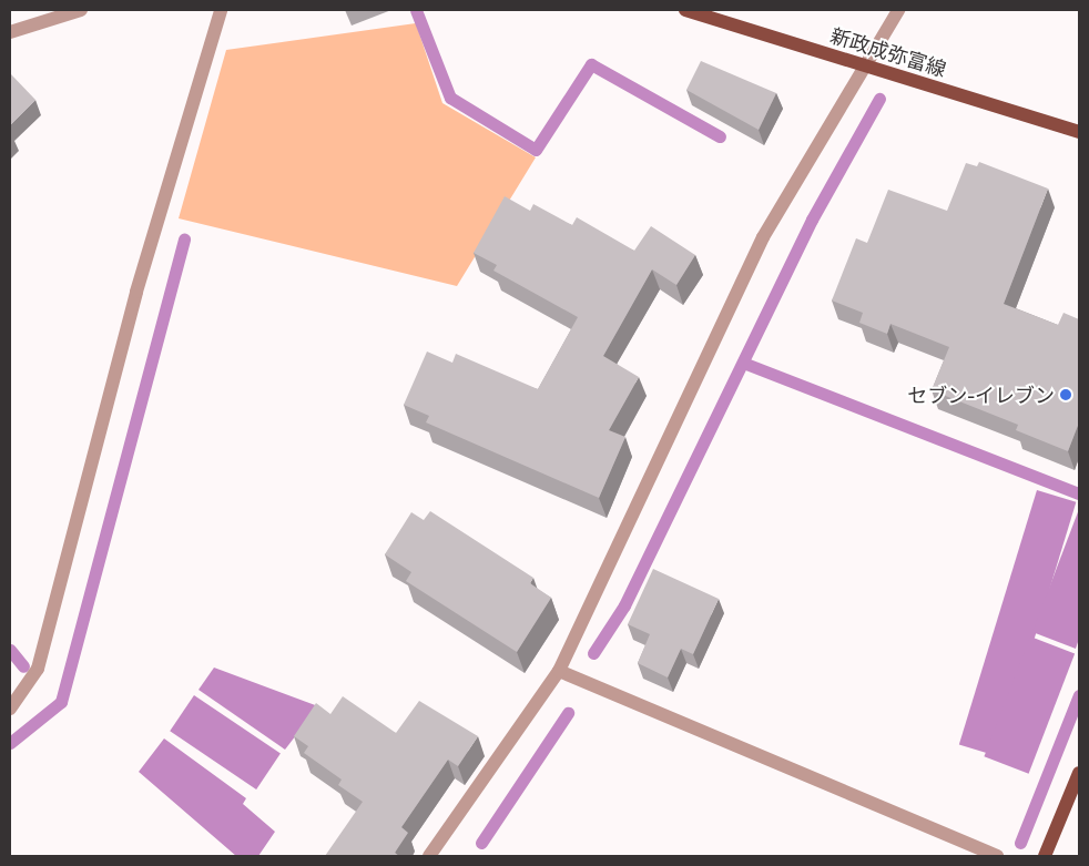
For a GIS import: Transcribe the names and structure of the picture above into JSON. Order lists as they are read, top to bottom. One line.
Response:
{"streets":{"main road":["新政成弥富線"]},"places":["セブン-イレブン"]}
